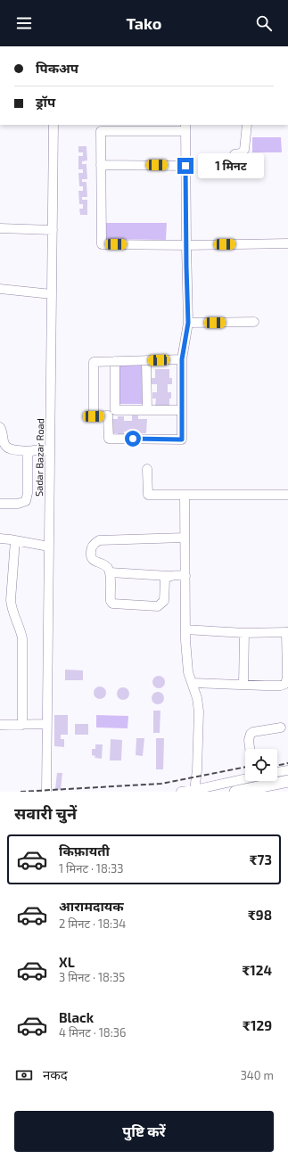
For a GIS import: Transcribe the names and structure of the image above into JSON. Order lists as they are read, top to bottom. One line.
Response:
{"streets":{"street":["Sadar Bazar Road"]},"page":{"header":"Tako","banner":["पिकअप","ड्रॉप"],"bubble":"1 मिनट","heading":"सवारी चुनें","list":[{"name":"किफ़ायती","note":"1 मिनट · 18:33","value":"₹73"},{"name":"आरामदायक","note":"2 मिनट · 18:34","value":"₹98"},{"name":"XL","note":"3 मिनट · 18:35","value":"₹124"},{"name":"Black","note":"4 मिनट · 18:36","value":"₹129"}],"pay":["नकद","340 m"],"buttons":"पुष्टि करें"}}
